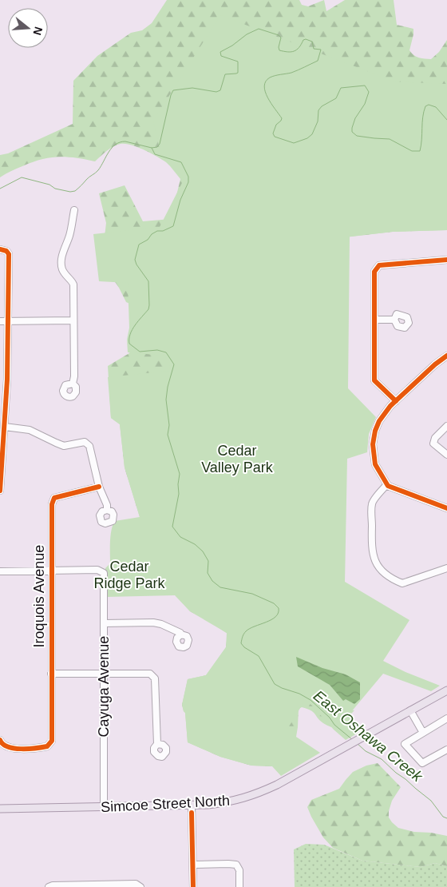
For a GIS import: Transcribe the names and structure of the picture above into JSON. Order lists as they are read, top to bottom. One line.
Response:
{"streets":{"main road":["Simcoe Street North"],"street":["Iroquois Avenue","Cayuga Avenue"]},"crossings":[["Iroquois Avenue","Cayuga Avenue"],["Cayuga Avenue","Simcoe Street North"]],"water":["East Oshawa Creek"],"parks":["Cedar Valley Park","Cedar Ridge Park"],"north":"right"}
